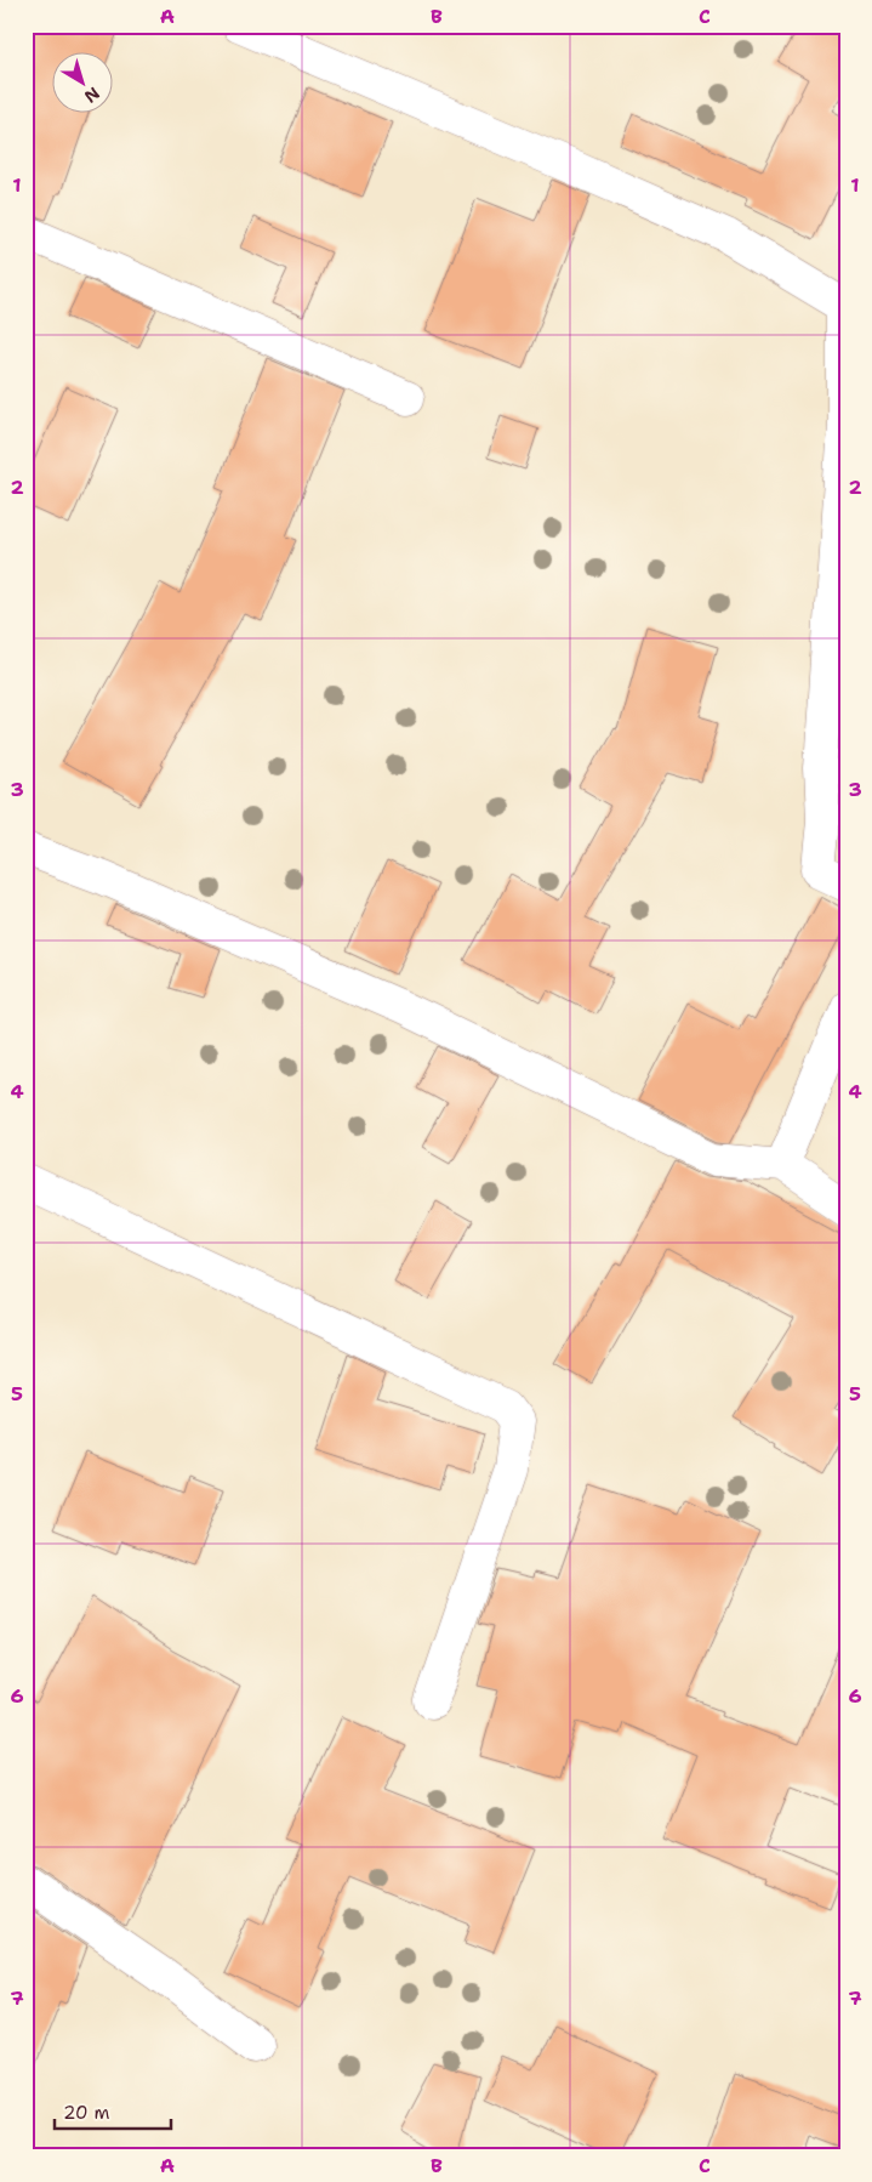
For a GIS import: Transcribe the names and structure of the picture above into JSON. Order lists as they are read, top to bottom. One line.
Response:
{"scale_bar":"20 m","north":"bottom right","grid":{"columns":["A","B","C"],"rows":["1","2","3","4","5","6","7"]}}
